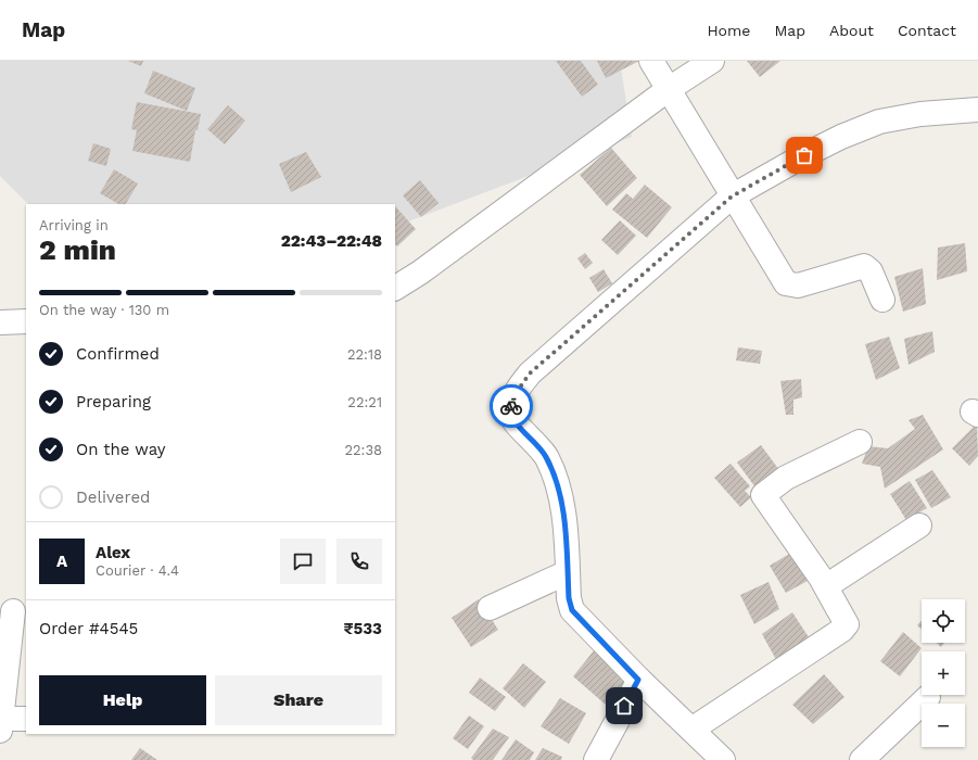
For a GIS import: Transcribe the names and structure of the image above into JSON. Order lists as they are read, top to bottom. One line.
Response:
{"page":{"header":"Map","nav":["Home","Map","About","Contact"],"heading":["2 min","Arriving in","22:43–22:48"],"panel":["Alex","Courier · 4.4","Order #4545","₹533"],"bar":"On the way · 130 m","list":[["Confirmed","22:18"],["Preparing","22:21"],["On the way","22:38"],"Delivered"],"round":"A","map_buttons":["+","−"],"buttons":["Help","Share"]}}
